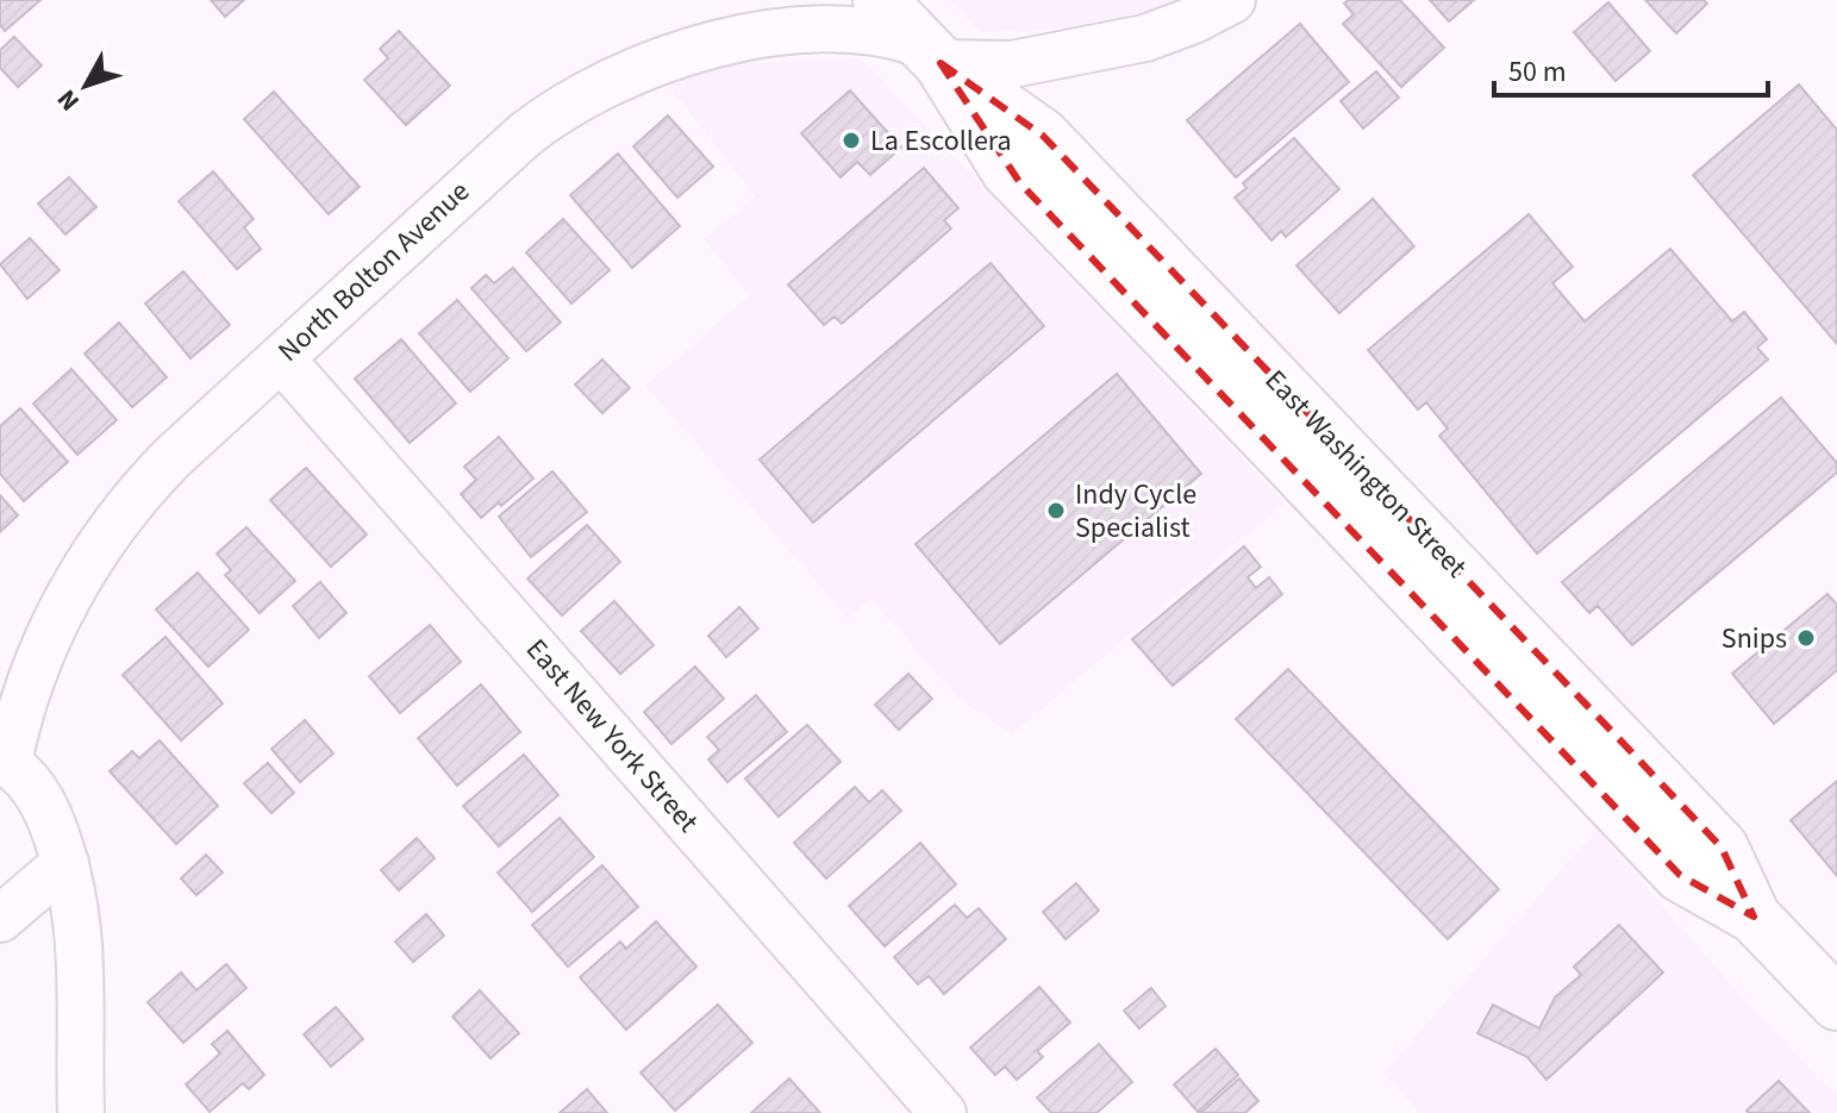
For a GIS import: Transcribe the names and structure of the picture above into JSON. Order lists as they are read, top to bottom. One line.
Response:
{"streets":{"main road":["East Washington Street"],"street":["North Bolton Avenue","East New York Street"]},"crossings":[["North Bolton Avenue","East Washington Street"],["North Bolton Avenue","East New York Street"]],"places":["La Escollera","Indy Cycle Specialist","Snips"],"scale_bar":"50 m","north":"bottom left"}
